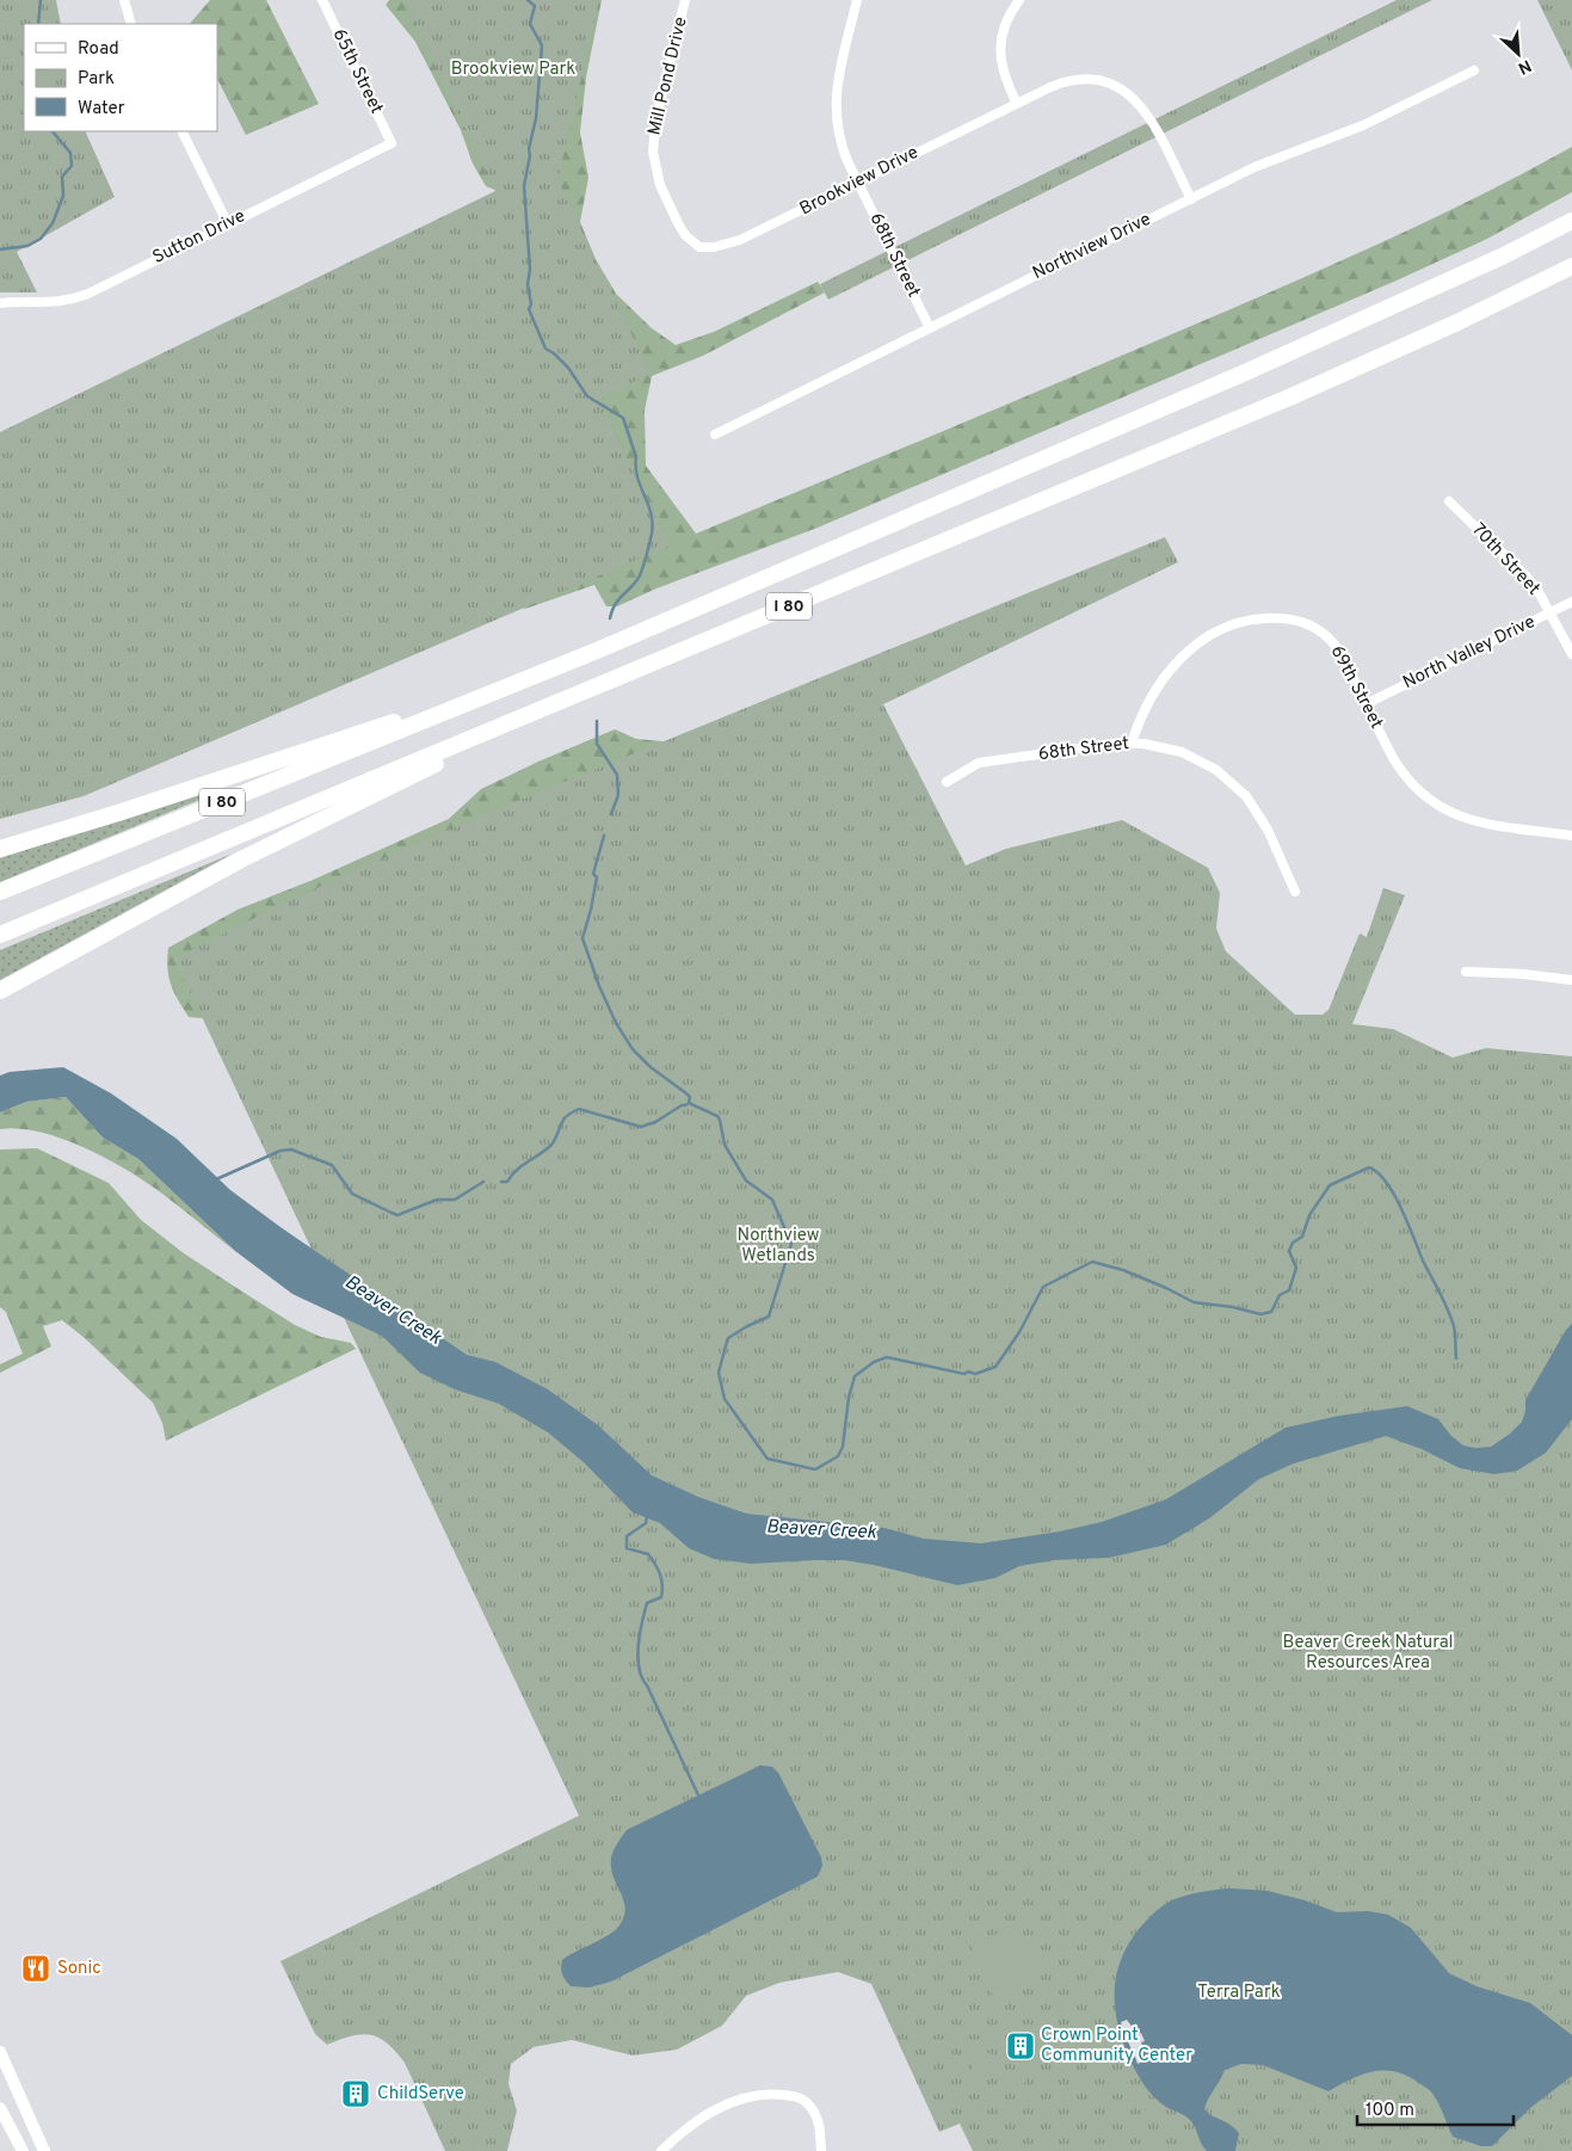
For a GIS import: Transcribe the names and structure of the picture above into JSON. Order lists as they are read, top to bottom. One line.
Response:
{"streets":{"highway":["I 80"],"street":["65th Street","Mill Pond Drive","Brookview Drive","Sutton Drive","Northview Drive","68th Street","70th Street","North Valley Drive","69th Street"]},"crossings":[["65th Street","Sutton Drive"],["Mill Pond Drive","Brookview Drive"],["Brookview Drive","Northview Drive"],["Brookview Drive","68th Street"],["Northview Drive","68th Street"],["68th Street","69th Street"],["70th Street","North Valley Drive"],["North Valley Drive","69th Street"]],"water":["Beaver Creek"],"parks":["Brookview Park","Northview Wetlands","Beaver Creek Natural Resources Area","Terra Park"],"places":{"restaurant":["Sonic"],"building":["Crown Point Community Center","ChildServe"]},"legend":["Road","Park","Water"],"scale_bar":"100 m","north":"bottom right"}
